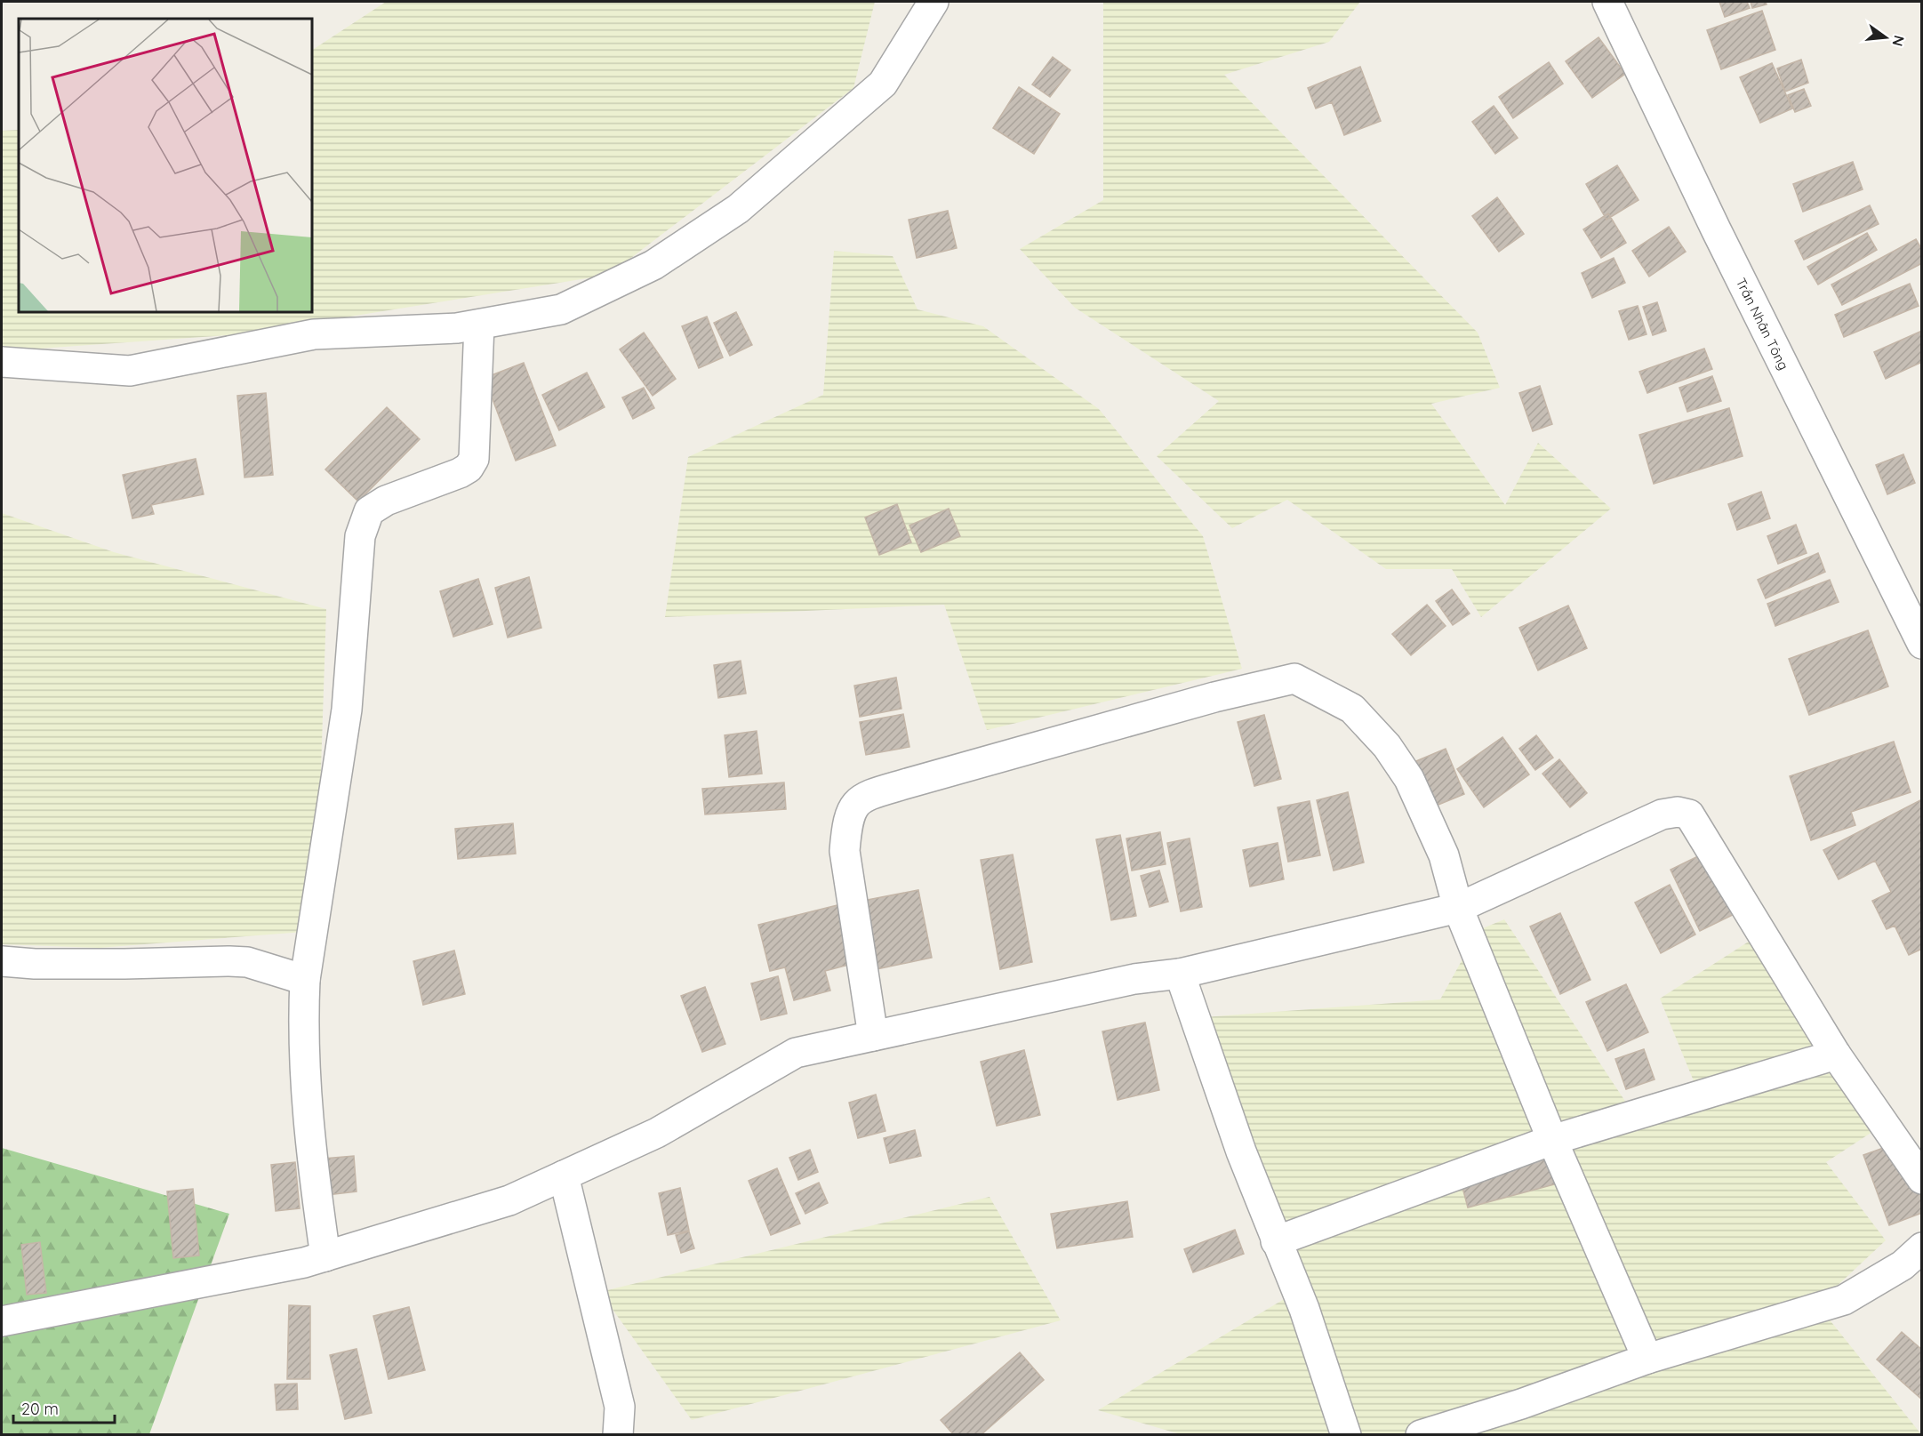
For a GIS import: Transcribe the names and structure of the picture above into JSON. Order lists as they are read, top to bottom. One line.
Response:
{"streets":{"street":["Trần Nhân Tông"]},"scale_bar":"20 m","north":"right"}
